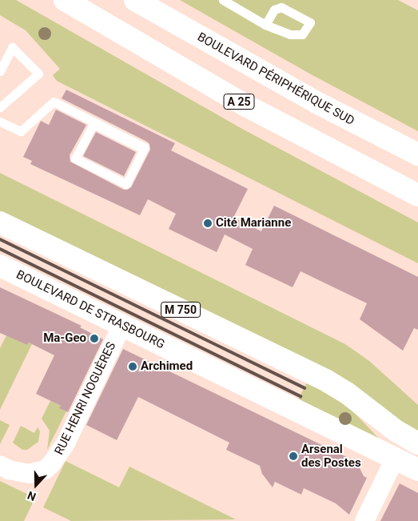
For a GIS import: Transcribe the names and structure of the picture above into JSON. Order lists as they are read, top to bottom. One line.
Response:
{"streets":{"main road":["BOULEVARD PÉRIPHÉRIQUE SUD","A 25","BOULEVARD DE STRASBOURG","M 750"],"street":["RUE HENRI NOGUÈRES"]},"crossings":[["BOULEVARD DE STRASBOURG","RUE HENRI NOGUÈRES"]],"places":["Cité Marianne","Ma-Geo","Archimed","Arsenal des Postes"],"north":"bottom"}
